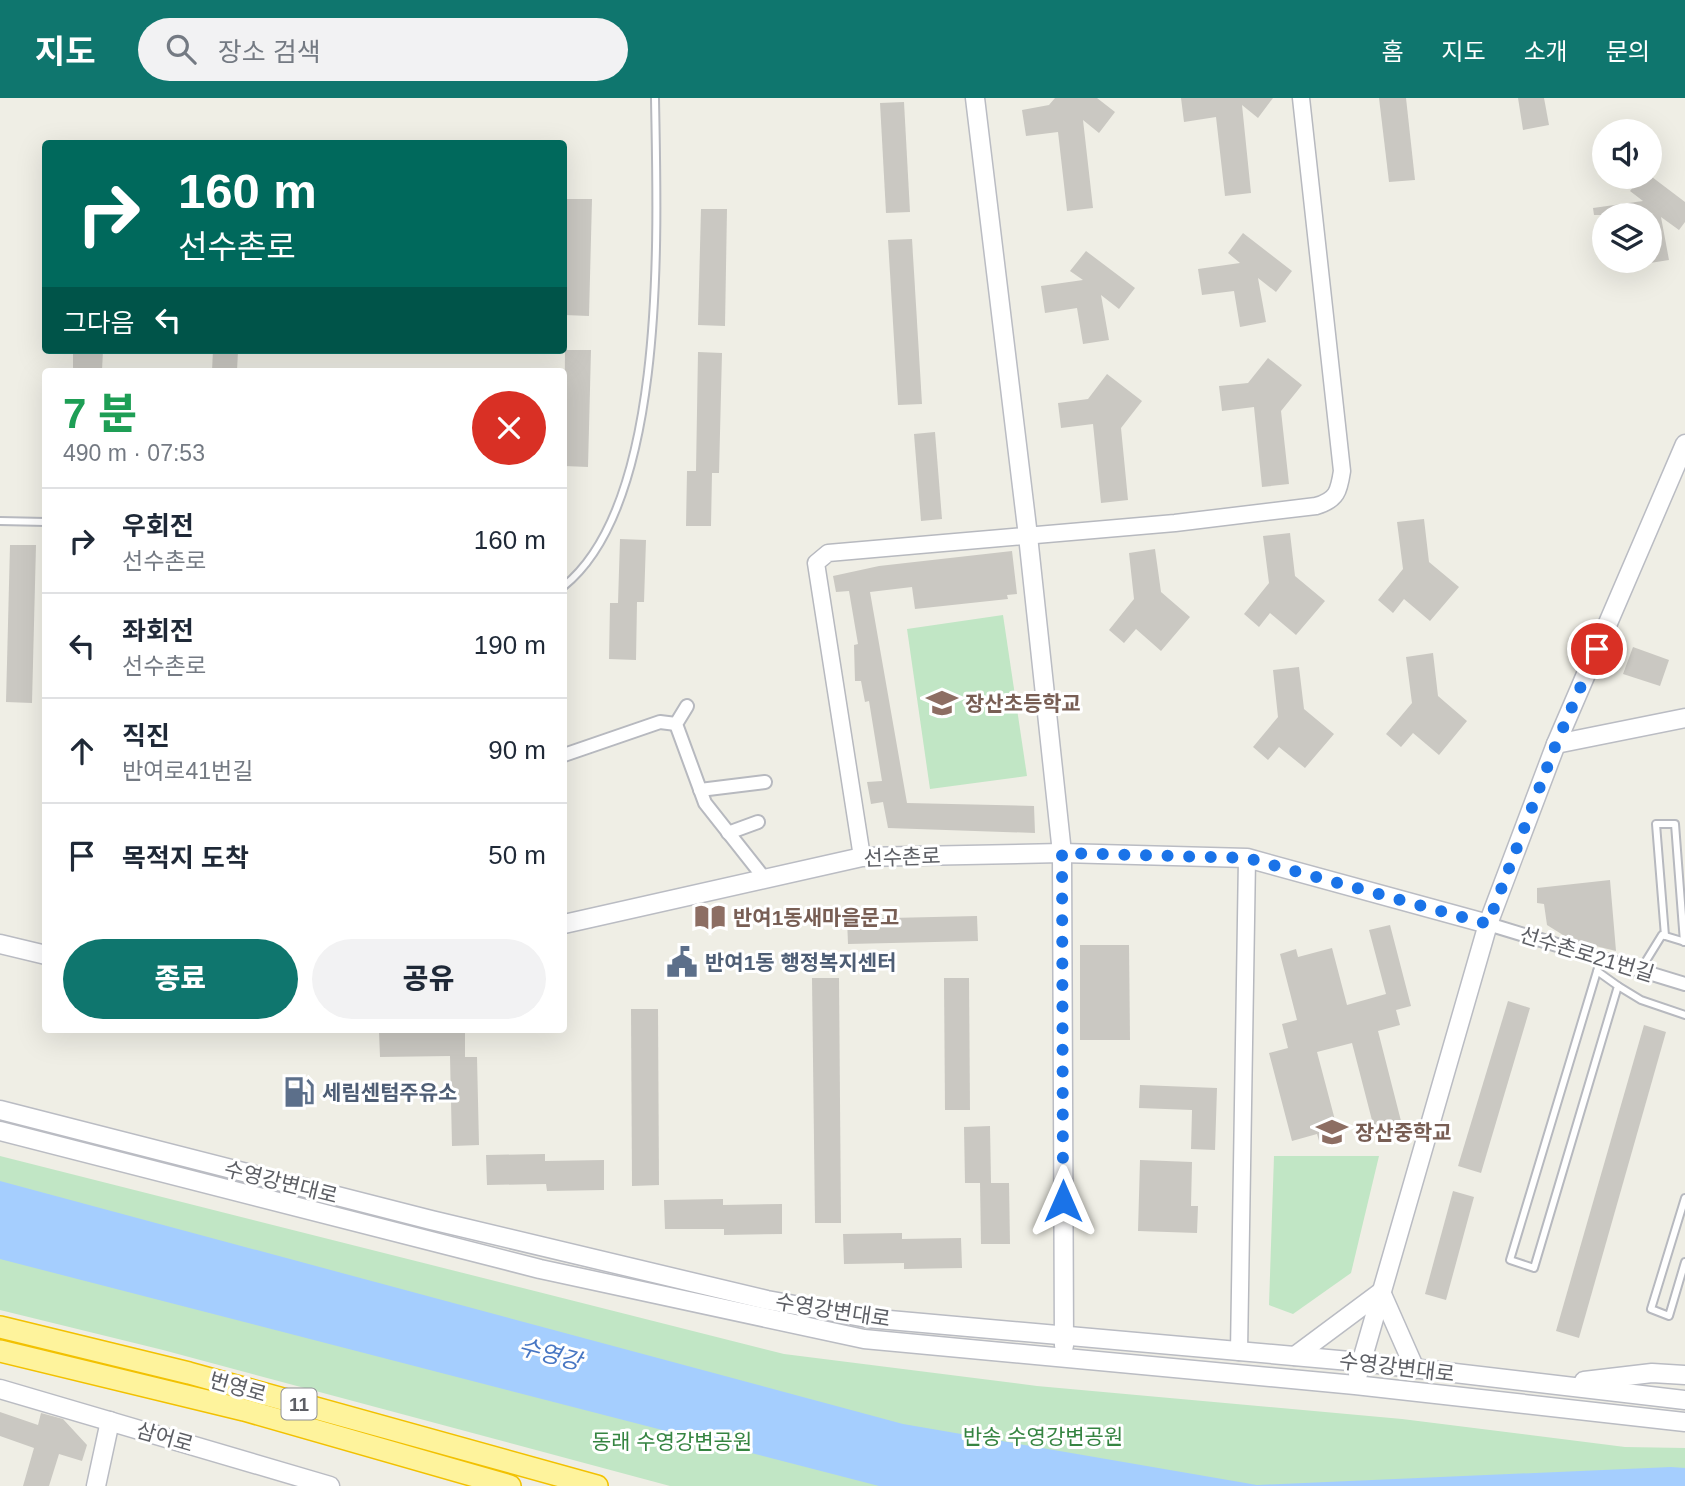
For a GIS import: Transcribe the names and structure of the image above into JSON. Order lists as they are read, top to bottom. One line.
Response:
{"streets":{"highway":["번영로","11"],"main road":["선수촌로","수영강변대로","삼어로"],"street":["선수촌로21번길"]},"crossings":[["선수촌로","선수촌로21번길"]],"water":["수영강"],"parks":["반송 수영강변공원","동래 수영강변공원"],"places":{"school or university":["장산초등학교","장산중학교"],"library":["반여1동새마을문고"],"public building":["반여1동 행정복지센터"],"fuel station":["세림센텀주유소"]},"page":{"header":"지도","search":"장소 검색","nav":["홈","지도","소개","문의"],"turn":["160 m","선수촌로"],"then":"그다음","heading":["7 분","490 m · 07:53"],"list":[{"name":"우회전","note":"선수촌로","value":"160 m"},{"name":"좌회전","note":"선수촌로","value":"190 m"},{"name":"직진","note":"반여로41번길","value":"90 m"},{"name":"목적지 도착","value":"50 m"}],"buttons":["종료","공유"]}}
